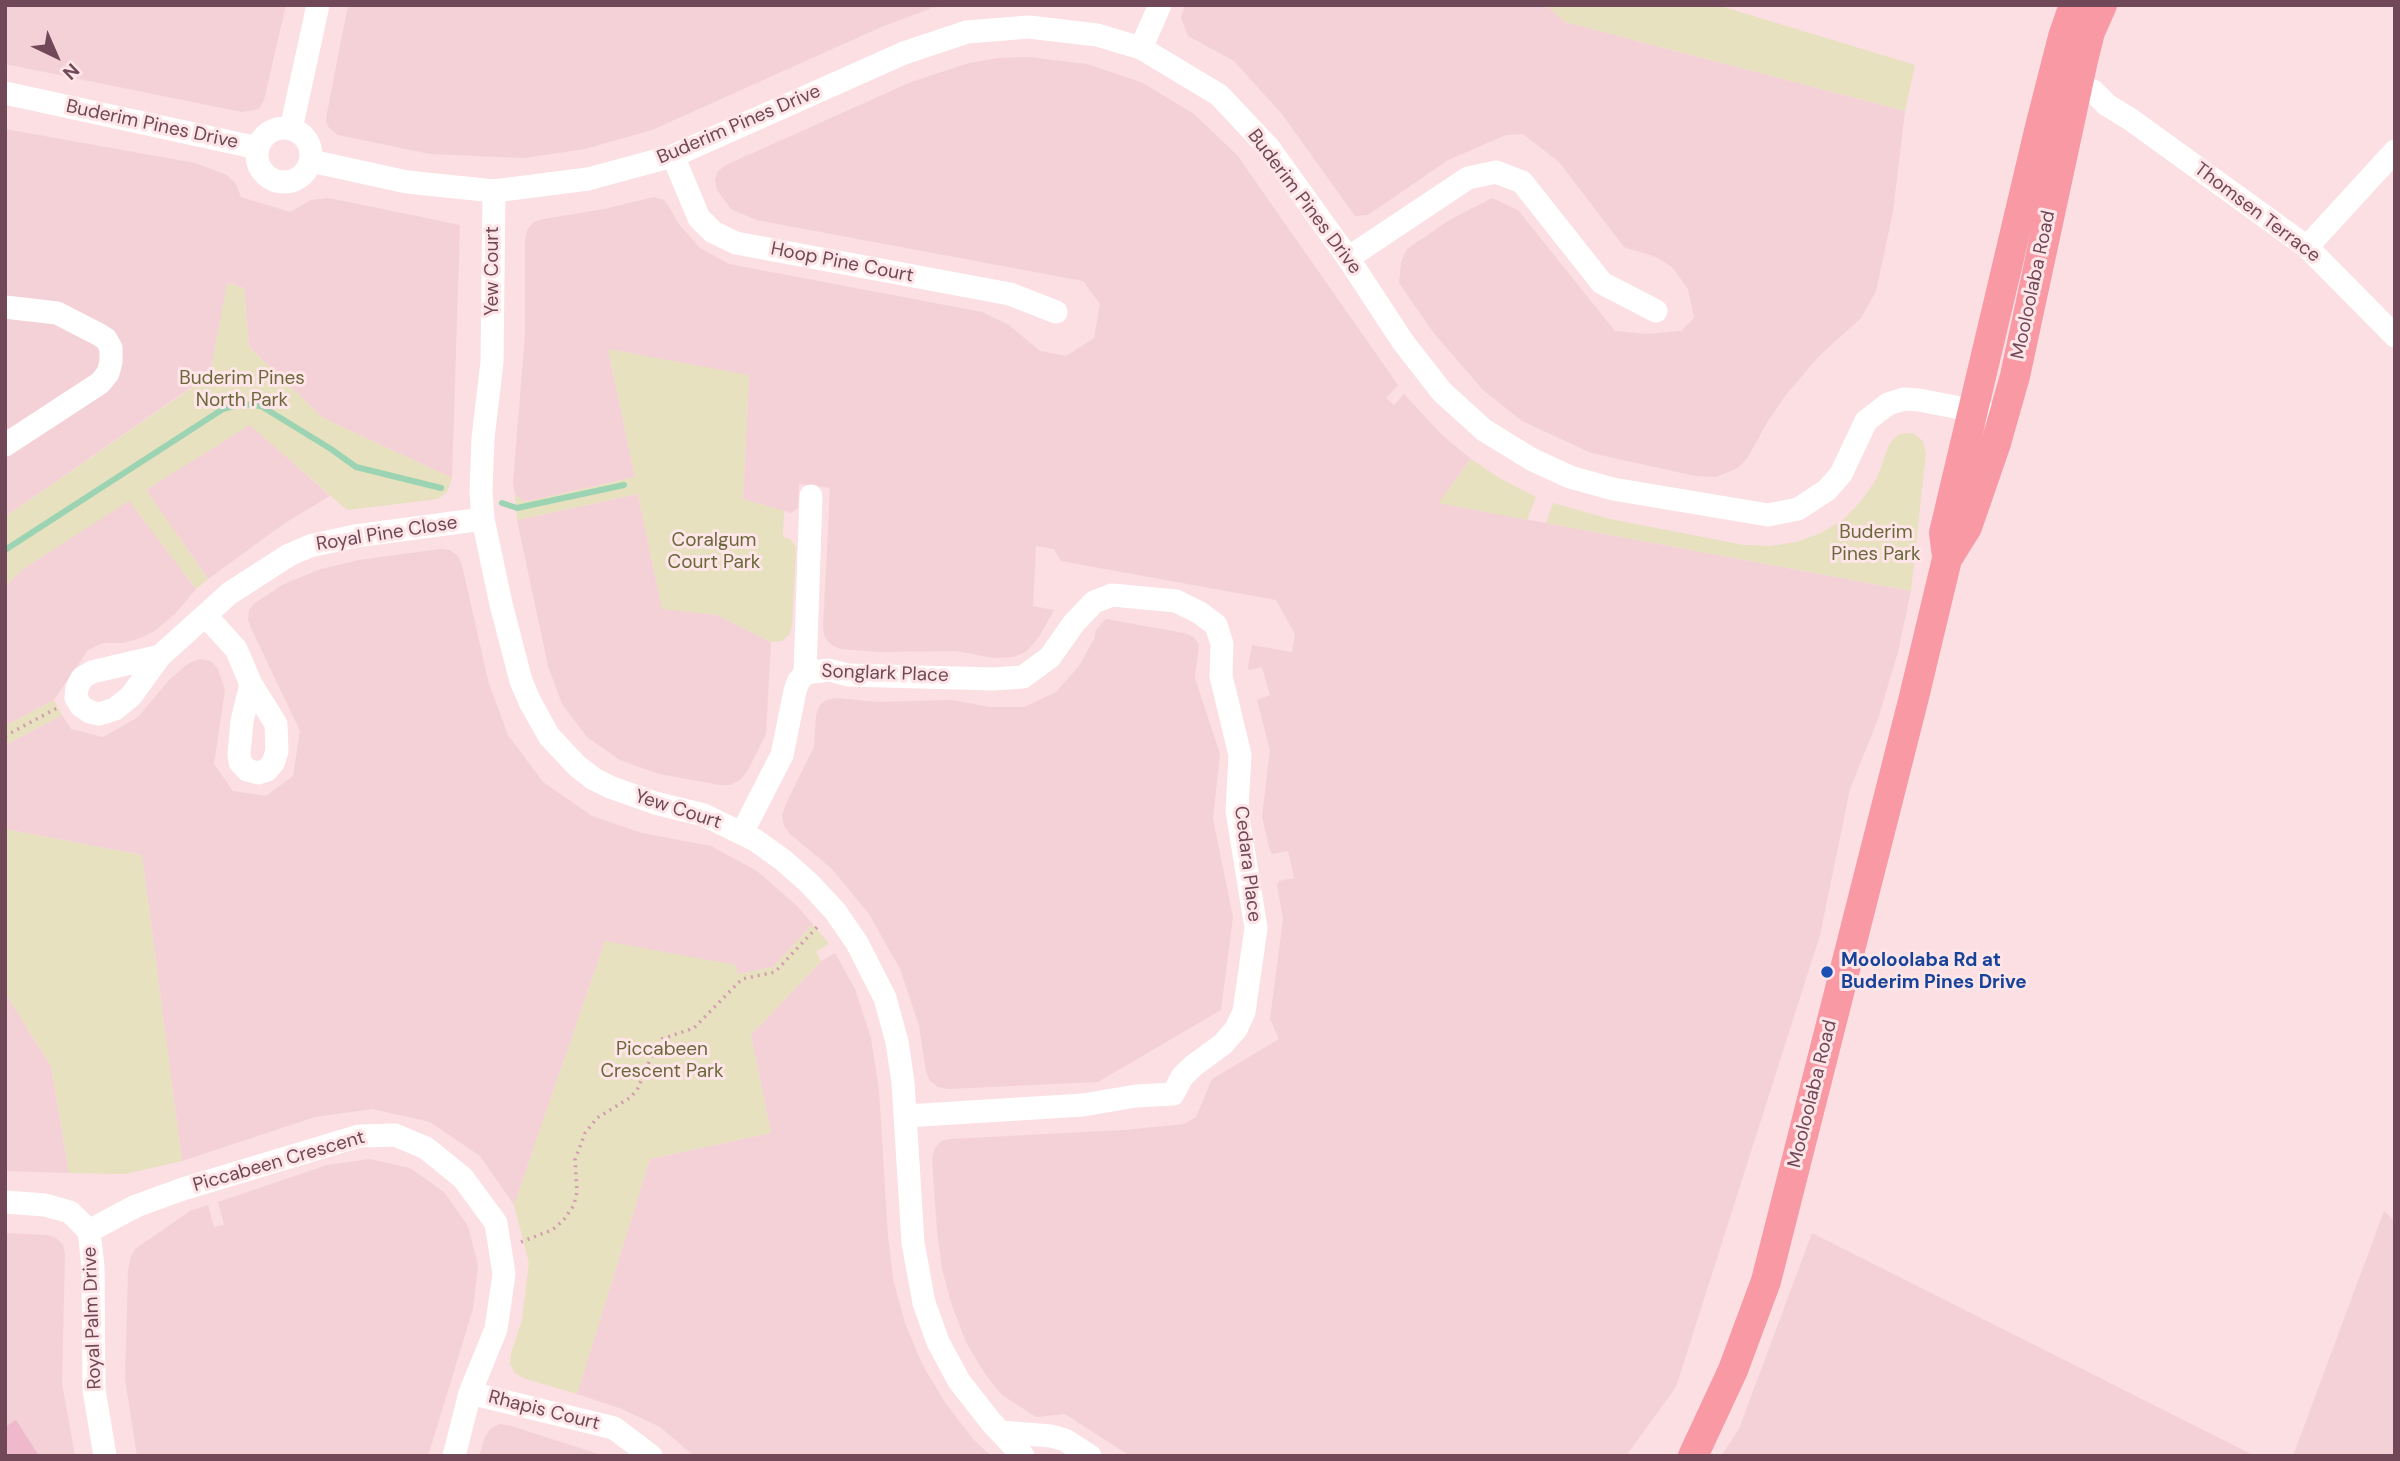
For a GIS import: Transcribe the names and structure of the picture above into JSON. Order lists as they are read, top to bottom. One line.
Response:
{"streets":{"main road":["Mooloolaba Road"],"street":["Buderim Pines Drive","Thomsen Terrace","Hoop Pine Court","Yew Court","Royal Pine Close","Songlark Place","Cedara Place","Piccabeen Crescent","Royal Palm Drive","Rhapis Court"]},"crossings":[["Buderim Pines Drive","Hoop Pine Court"],["Buderim Pines Drive","Yew Court"],["Buderim Pines Drive","Mooloolaba Road"],["Thomsen Terrace","Mooloolaba Road"],["Yew Court","Royal Pine Close"],["Yew Court","Songlark Place"],["Yew Court","Cedara Place"],["Songlark Place","Cedara Place"],["Piccabeen Crescent","Royal Palm Drive"],["Piccabeen Crescent","Rhapis Court"]],"parks":["Buderim Pines North Park","Buderim Pines Park","Coralgum Court Park","Piccabeen Crescent Park"],"places":["Mooloolaba Rd at Buderim Pines Drive"],"north":"bottom right"}
